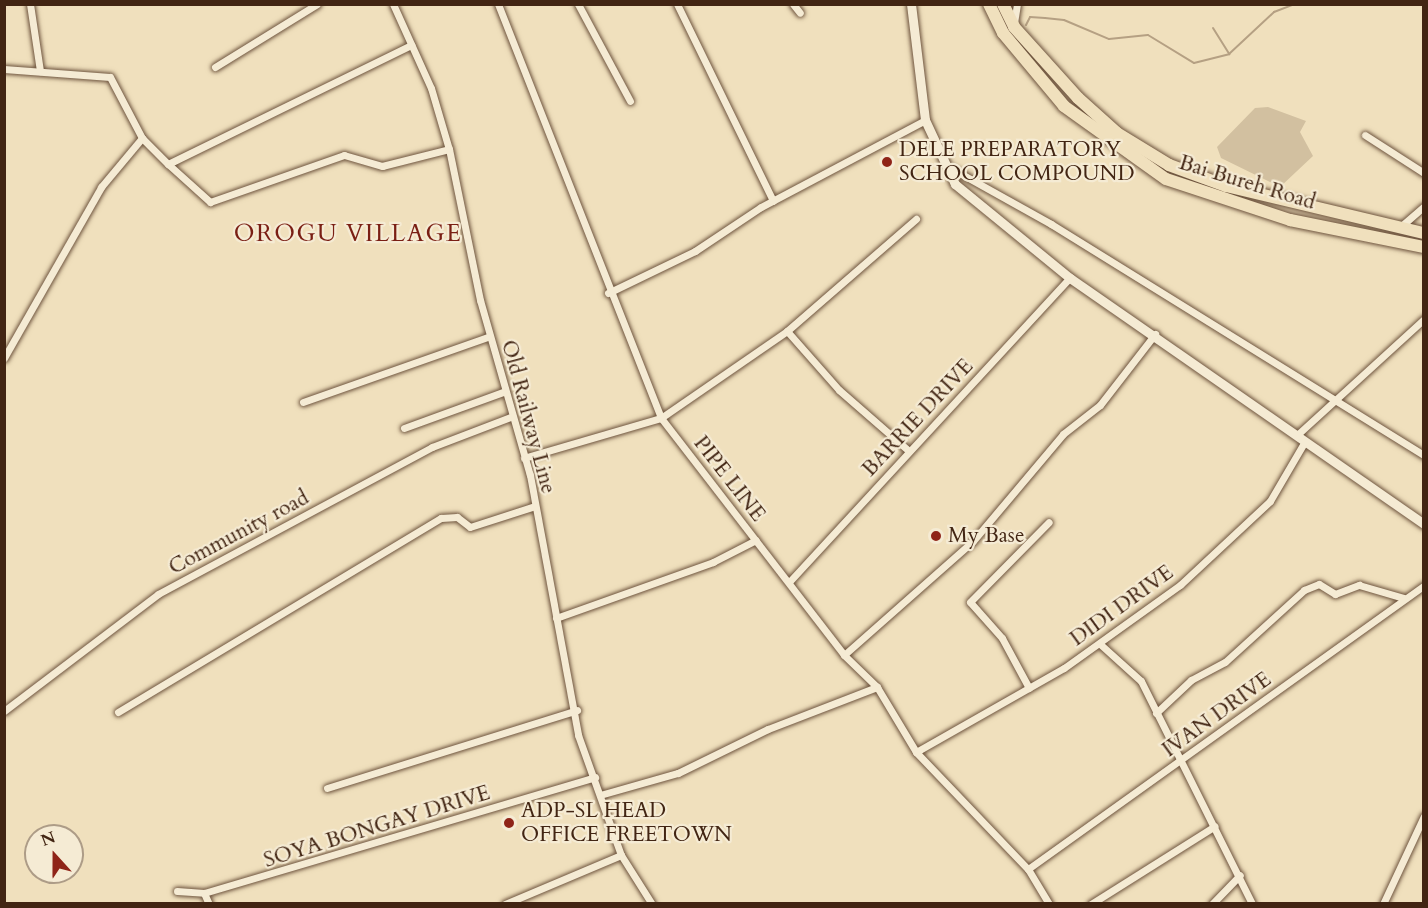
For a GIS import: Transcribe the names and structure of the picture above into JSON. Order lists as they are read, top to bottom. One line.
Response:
{"streets":{"highway":["Bai Bureh Road"],"street":["Old Railway Line","BARRIE DRIVE","PIPE LINE","Community road","DIDI DRIVE","IVAN DRIVE","SOYA BONGAY DRIVE"]},"crossings":[["Old Railway Line","Community road"],["Old Railway Line","SOYA BONGAY DRIVE"],["BARRIE DRIVE","PIPE LINE"],["PIPE LINE","DIDI DRIVE"],["PIPE LINE","IVAN DRIVE"]],"districts":["OROGU VILLAGE"],"places":["DELE PREPARATORY SCHOOL COMPOUND","My Base","ADP-SL HEAD OFFICE FREETOWN"],"north":"top"}
